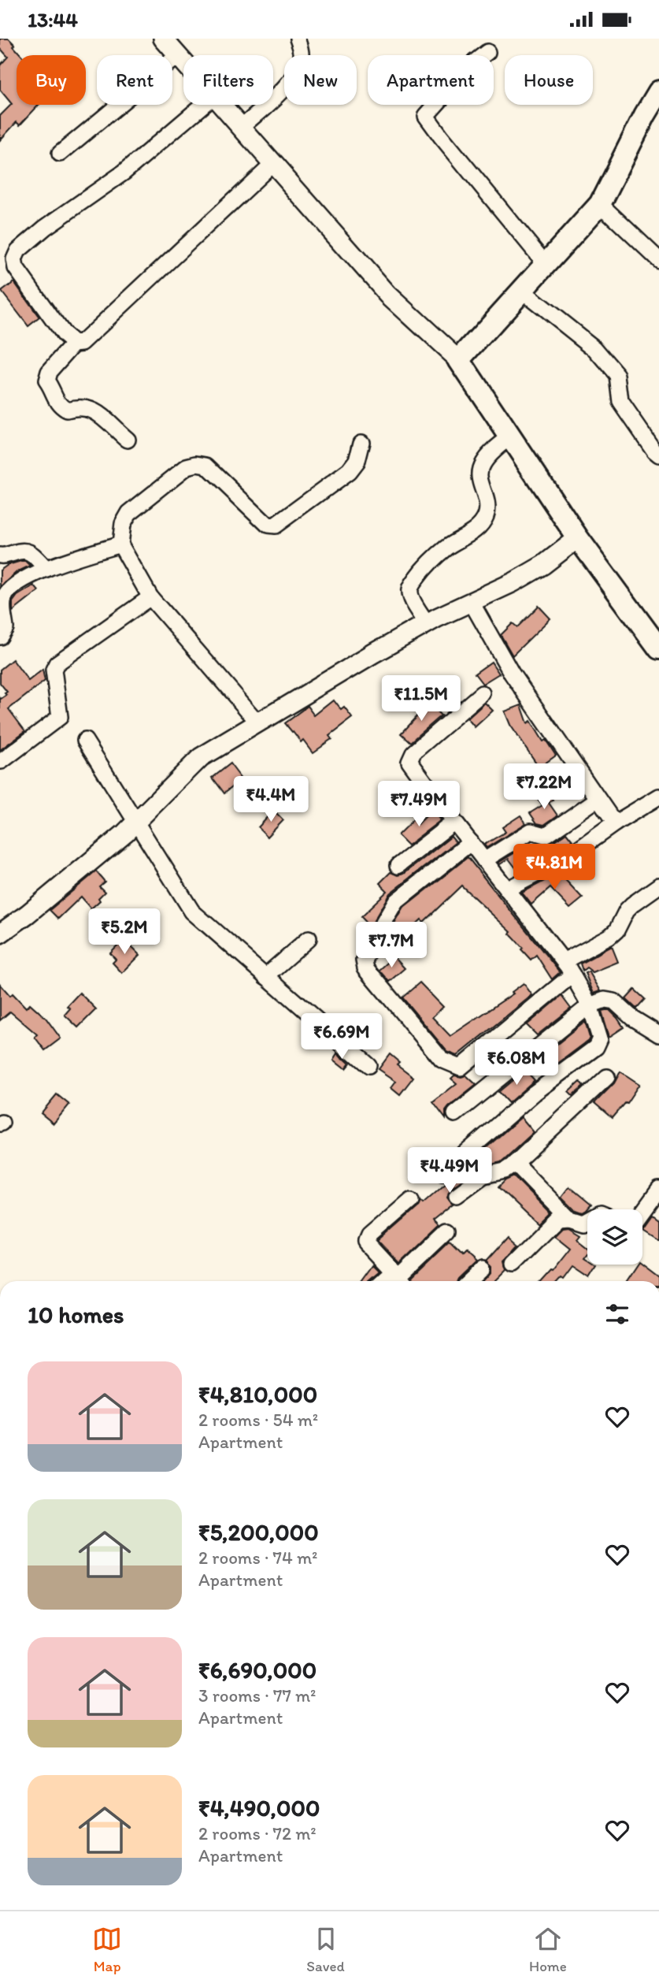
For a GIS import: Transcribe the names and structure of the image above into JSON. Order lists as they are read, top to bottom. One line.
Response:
{"page":{"status":"13:44","chip":["Buy","Rent","Filters","New","Apartment","House"],"price":["₹11.5M","₹7.22M","₹4.4M","₹7.49M","₹4.81M","₹5.2M","₹7.7M","₹6.69M","₹6.08M","₹4.49M"],"heading":"10 homes","list":[{"name":"₹4,810,000","note":"2 rooms · 54 m² · Apartment"},{"name":"₹5,200,000","note":"2 rooms · 74 m² · Apartment"},{"name":"₹6,690,000","note":"3 rooms · 77 m² · Apartment"},{"name":"₹4,490,000","note":"2 rooms · 72 m² · Apartment"}],"tabs":["Map","Saved","Home"]}}
